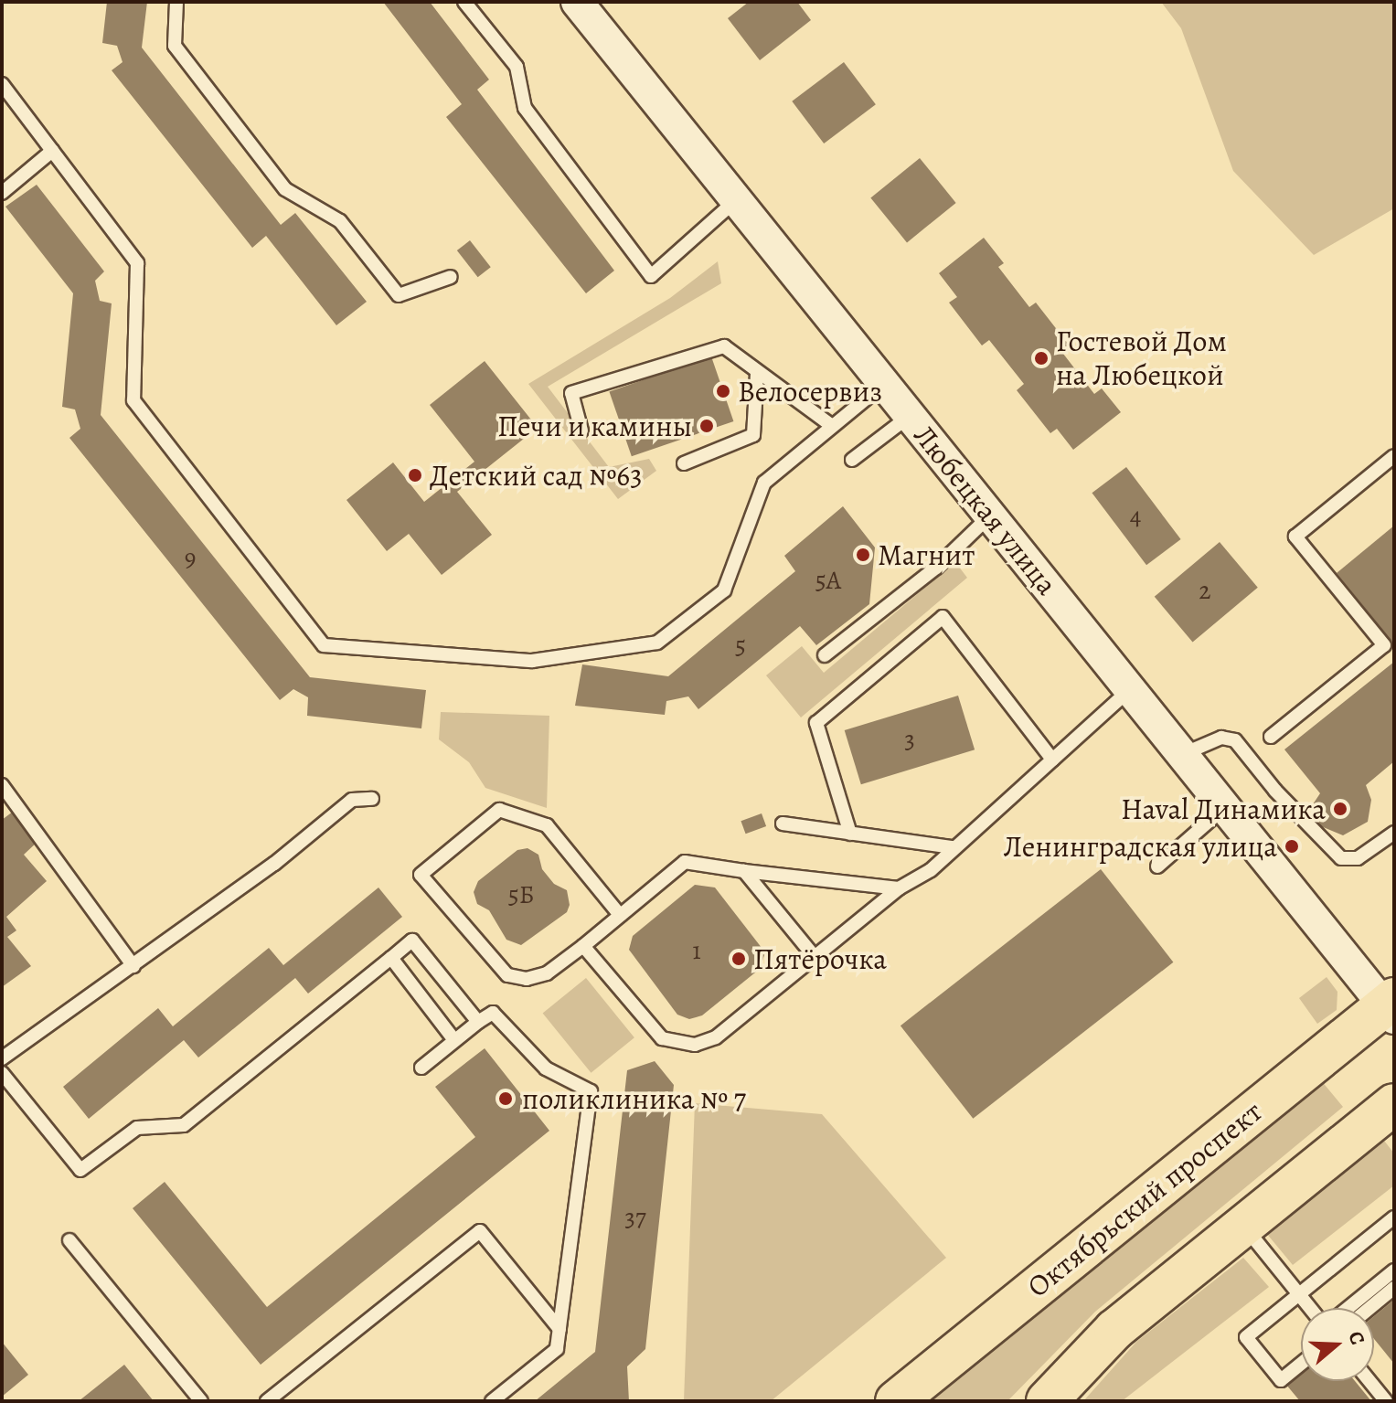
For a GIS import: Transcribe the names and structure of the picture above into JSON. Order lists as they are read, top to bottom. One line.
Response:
{"streets":{"main road":["Октябрьский проспект"],"street":["Любецкая улица"]},"crossings":[["Любецкая улица","Октябрьский проспект"]],"places":["Гостевой Дом на Любецкой","Велосервиз","Печи и камины","Детский сад №63","Магнит","Haval Динамика","Ленинградская улица","Пятёрочка","поликлиника № 7"],"house_numbers":["4","9","5А","2","5","3","5Б","1","37"],"north":"right"}
